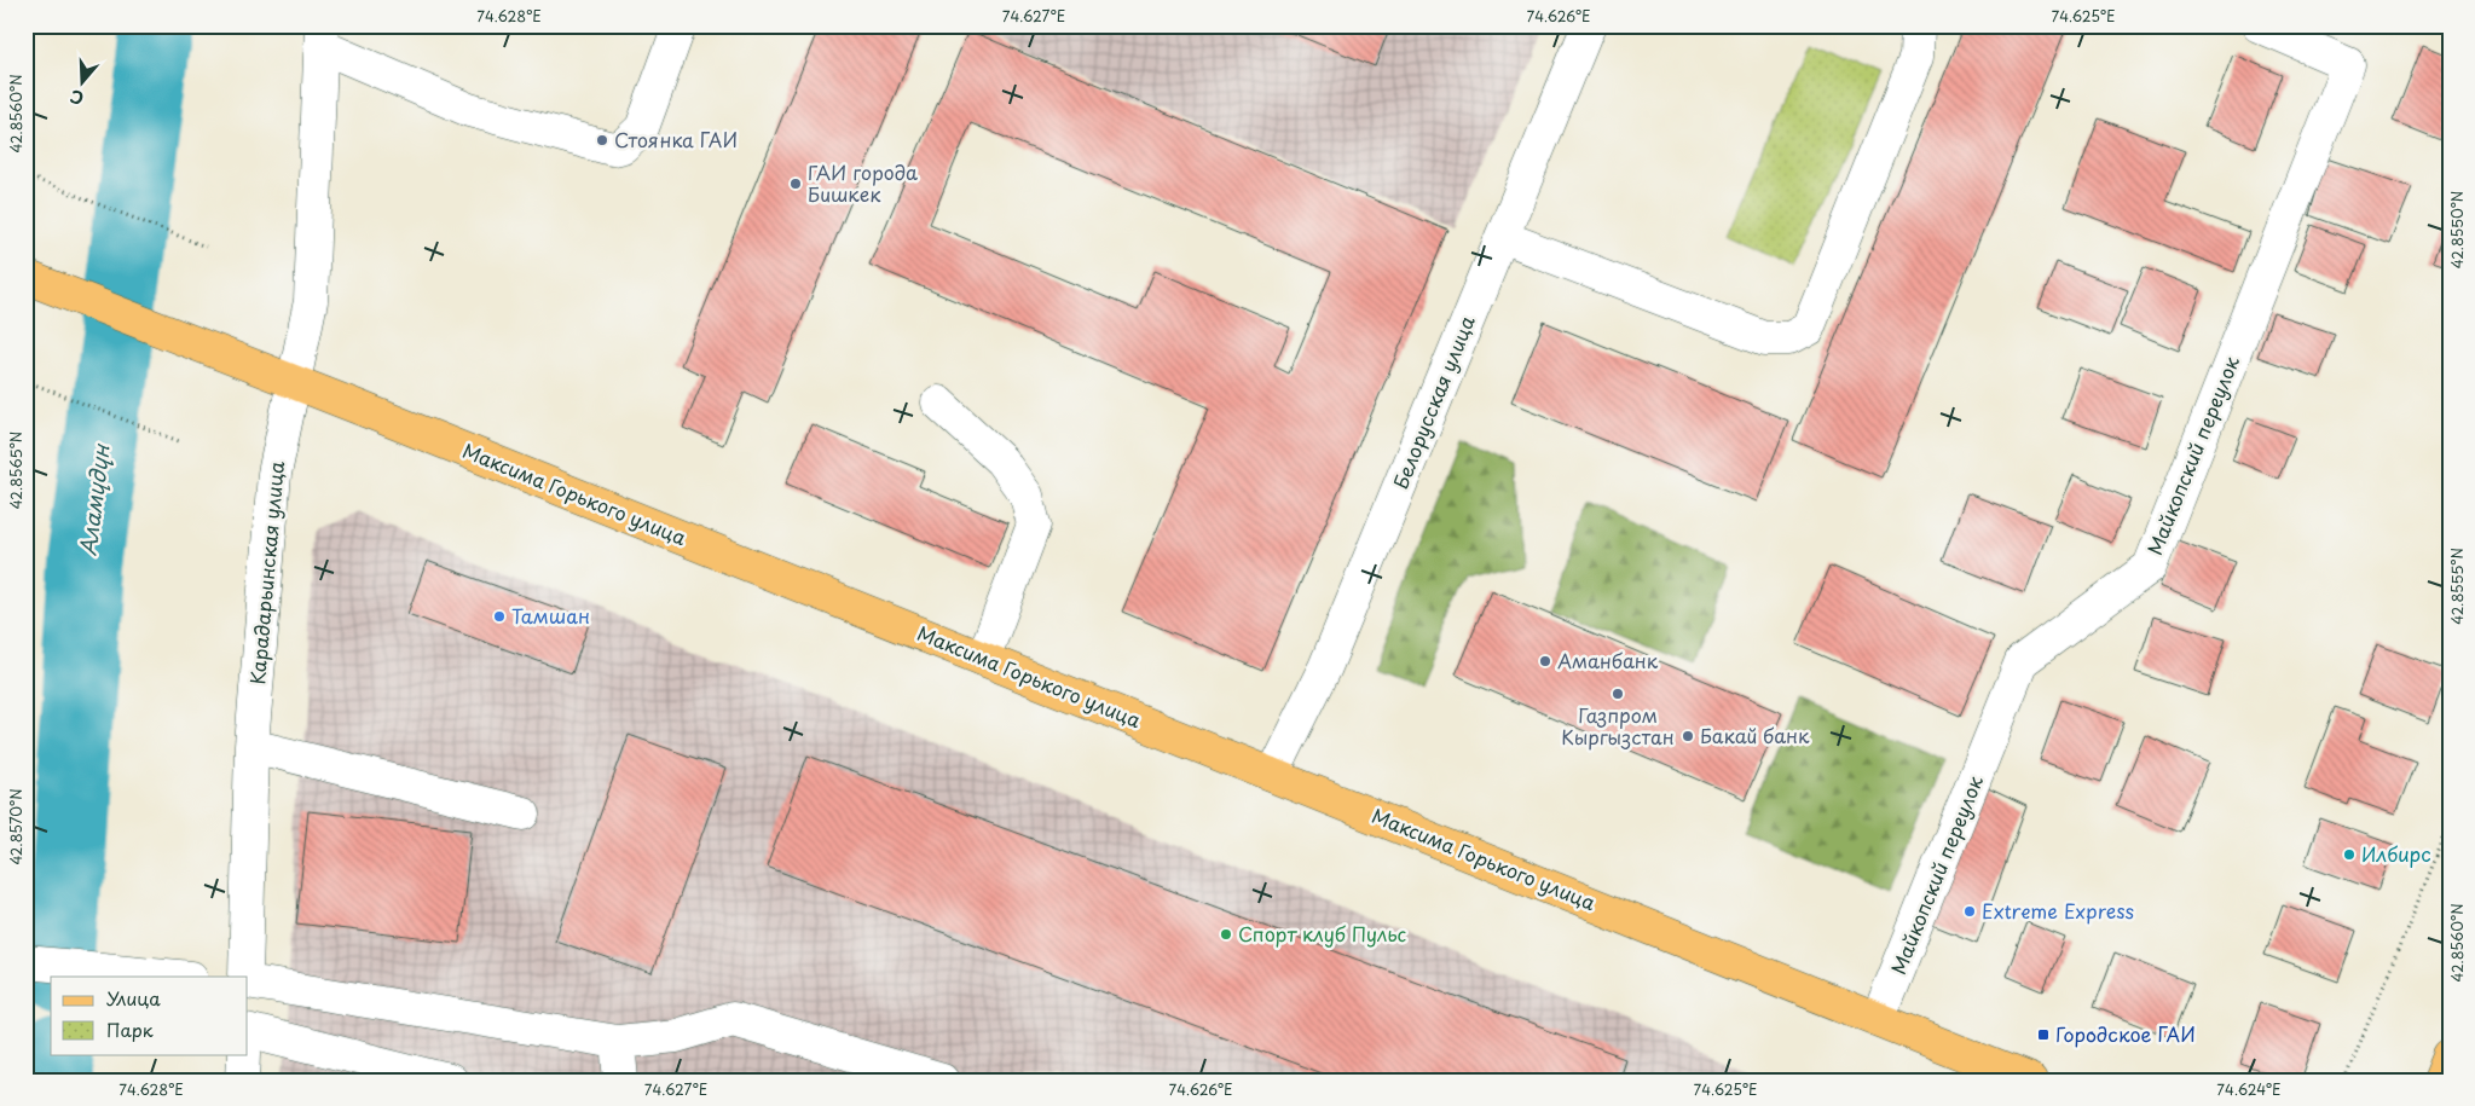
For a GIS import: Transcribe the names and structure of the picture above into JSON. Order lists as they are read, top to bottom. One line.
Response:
{"streets":{"main road":["Максима Горького улица"],"street":["Белорусская улица","Майкопский переулок","Карадарьинская улица"]},"crossings":[["Белорусская улица","Максима Горького улица"],["Майкопский переулок","Максима Горького улица"],["Максима Горького улица","Карадарьинская улица"]],"water":["Аламүдүн"],"places":{"other":["Стоянка ГАИ","ГАИ города Бишкек","Тамшан","Аманбанк","Газпром Кыргызстан","Бакай банк","Илбирс","Extreme Express","Спорт клуб Пульс"],"transit":["Городское ГАИ"]},"legend":["Улица","Парк"],"north":"bottom","coordinates":["74.628°E","74.627°E","74.626°E","74.625°E","42.8560°N","42.8550°N","42.8565°N","42.8555°N","42.8570°N","74.624°E"]}
